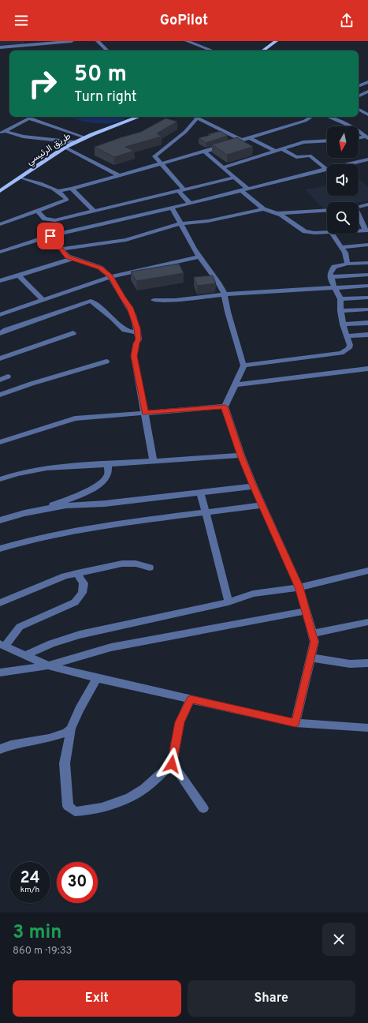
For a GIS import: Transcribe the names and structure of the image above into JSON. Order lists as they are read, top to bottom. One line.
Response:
{"streets":{"main road":["طريق الرئيسي"]},"north":"bottom","page":{"header":"GoPilot","turn":["50 m","Turn right"],"speed":"24 km/h","limit":"30","heading":["3 min","860 m · 19:33"],"buttons":["Exit","Share"]}}
